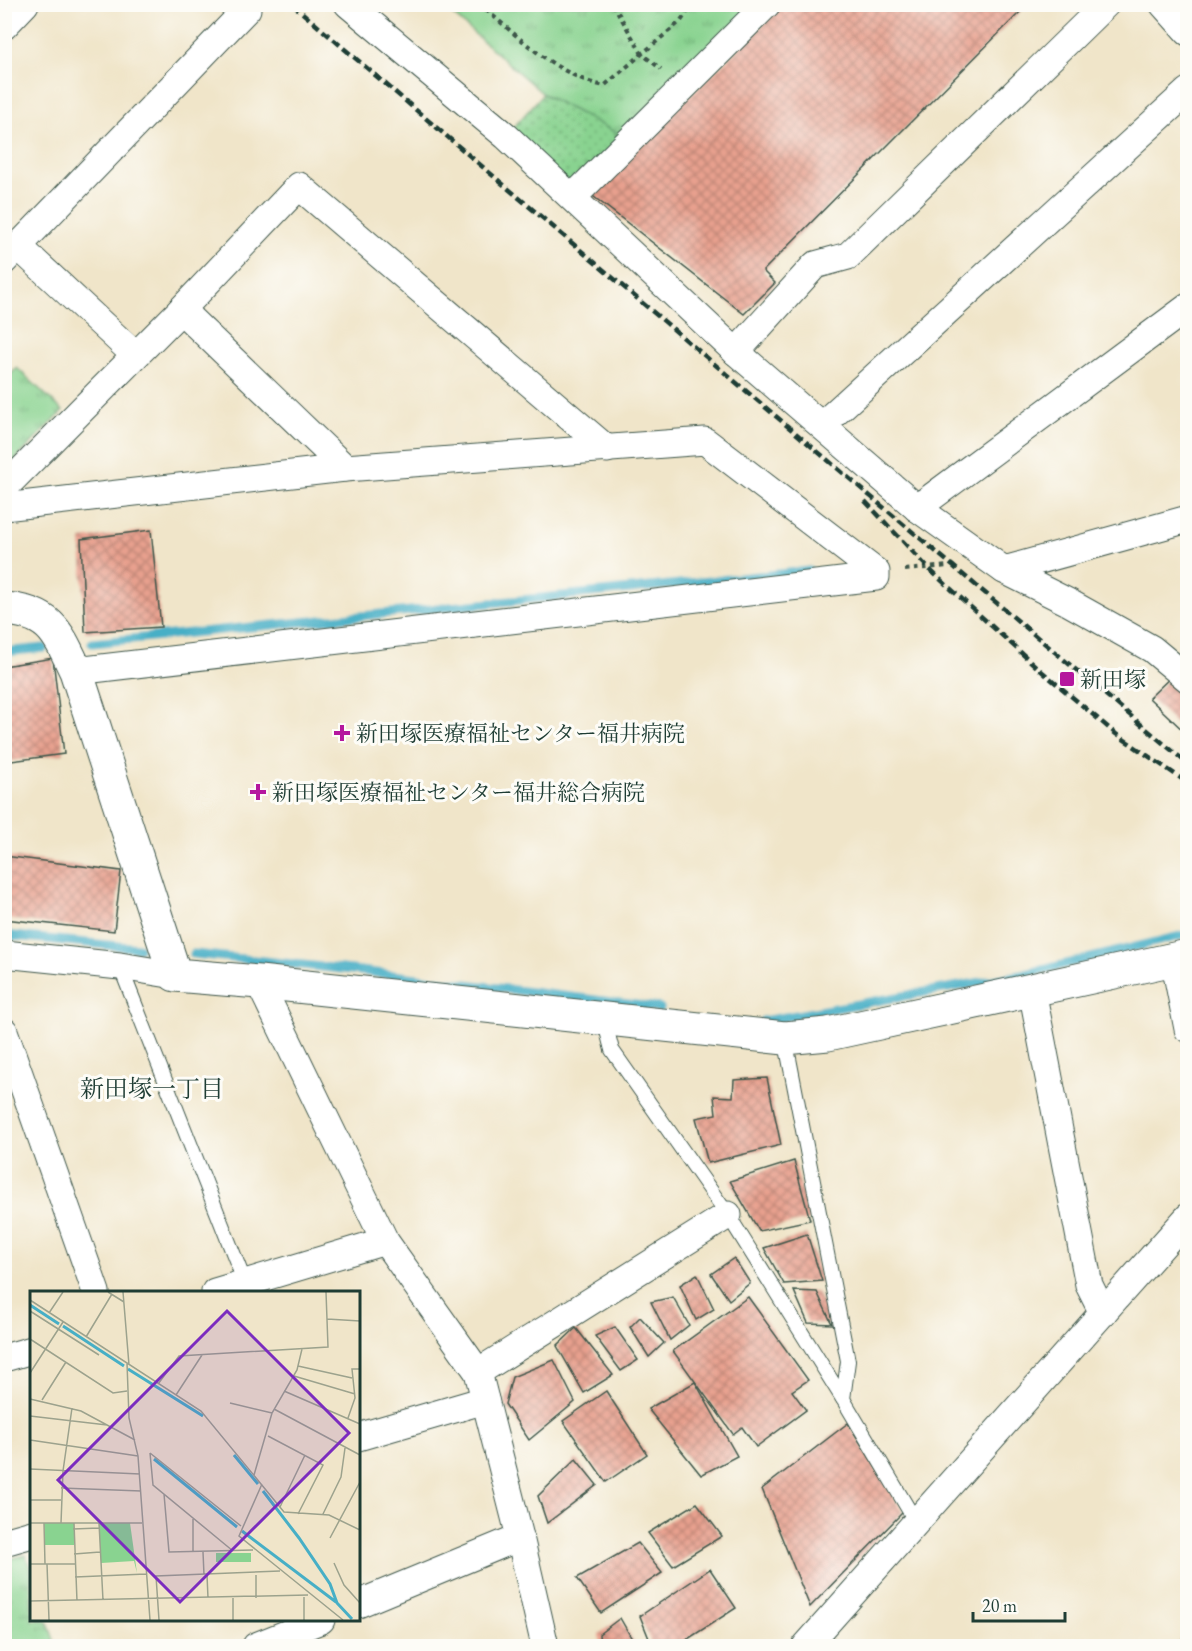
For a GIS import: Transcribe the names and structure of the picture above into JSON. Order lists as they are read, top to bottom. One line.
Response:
{"districts":["新田塚一丁目"],"places":{"transit":["新田塚"],"health":["新田塚医療福祉センター福井病院","新田塚医療福祉センター福井総合病院"]},"scale_bar":"20 m"}
